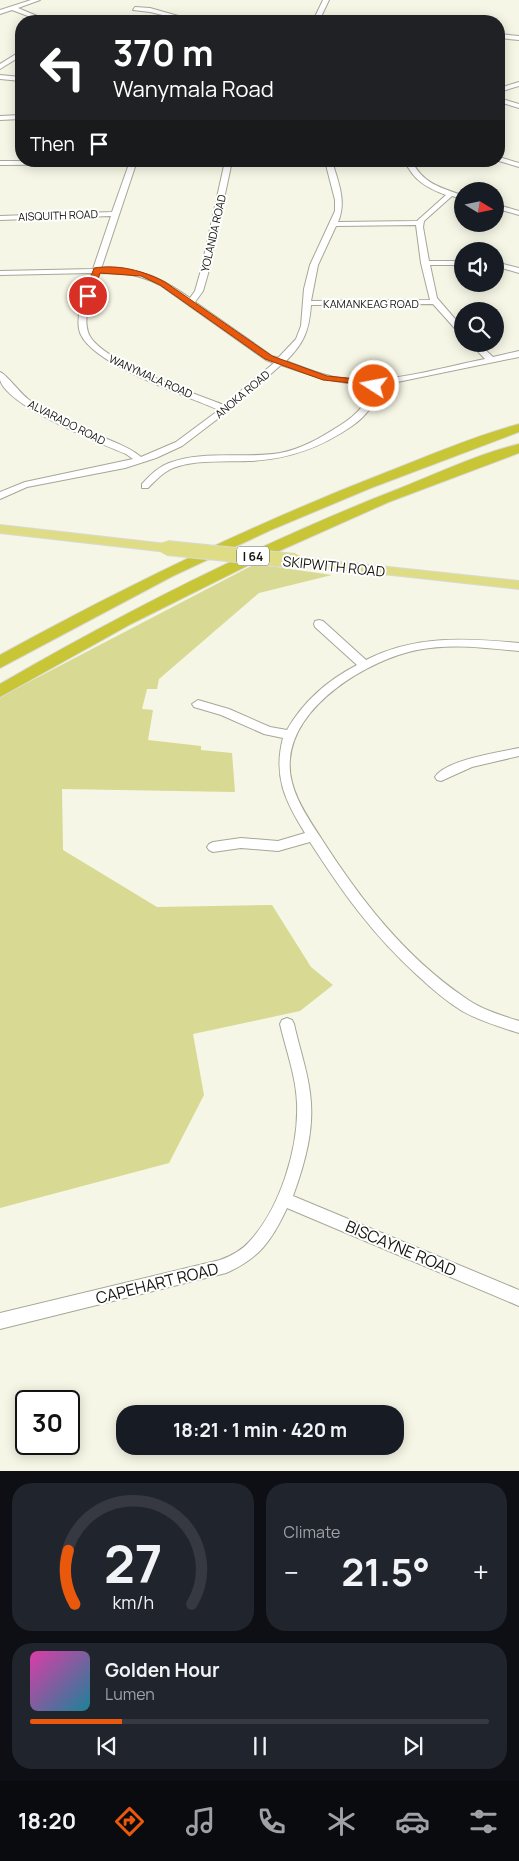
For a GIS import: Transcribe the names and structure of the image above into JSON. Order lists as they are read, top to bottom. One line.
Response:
{"streets":{"highway":["I 64"],"main road":["SKIPWITH ROAD"],"street":["AISQUITH ROAD","YOLANDA ROAD","KAMANKEAG ROAD","WANYMALA ROAD","ANOKA ROAD","ALVARADO ROAD","BISCAYNE ROAD","CAPEHART ROAD"]},"crossings":[["AISQUITH ROAD","WANYMALA ROAD"],["KAMANKEAG ROAD","ANOKA ROAD"],["WANYMALA ROAD","ANOKA ROAD"],["ANOKA ROAD","ALVARADO ROAD"],["BISCAYNE ROAD","CAPEHART ROAD"]],"north":"right","page":{"turn":["370 m","Wanymala Road"],"then":"Then","limit":"30","trip":"18:21 · 1 min · 420 m","tile":"Climate","heat":["−","21.5°","+"],"song":["Golden Hour","Lumen"],"tabs":"18:20","gauge":["27","km/h"]}}
